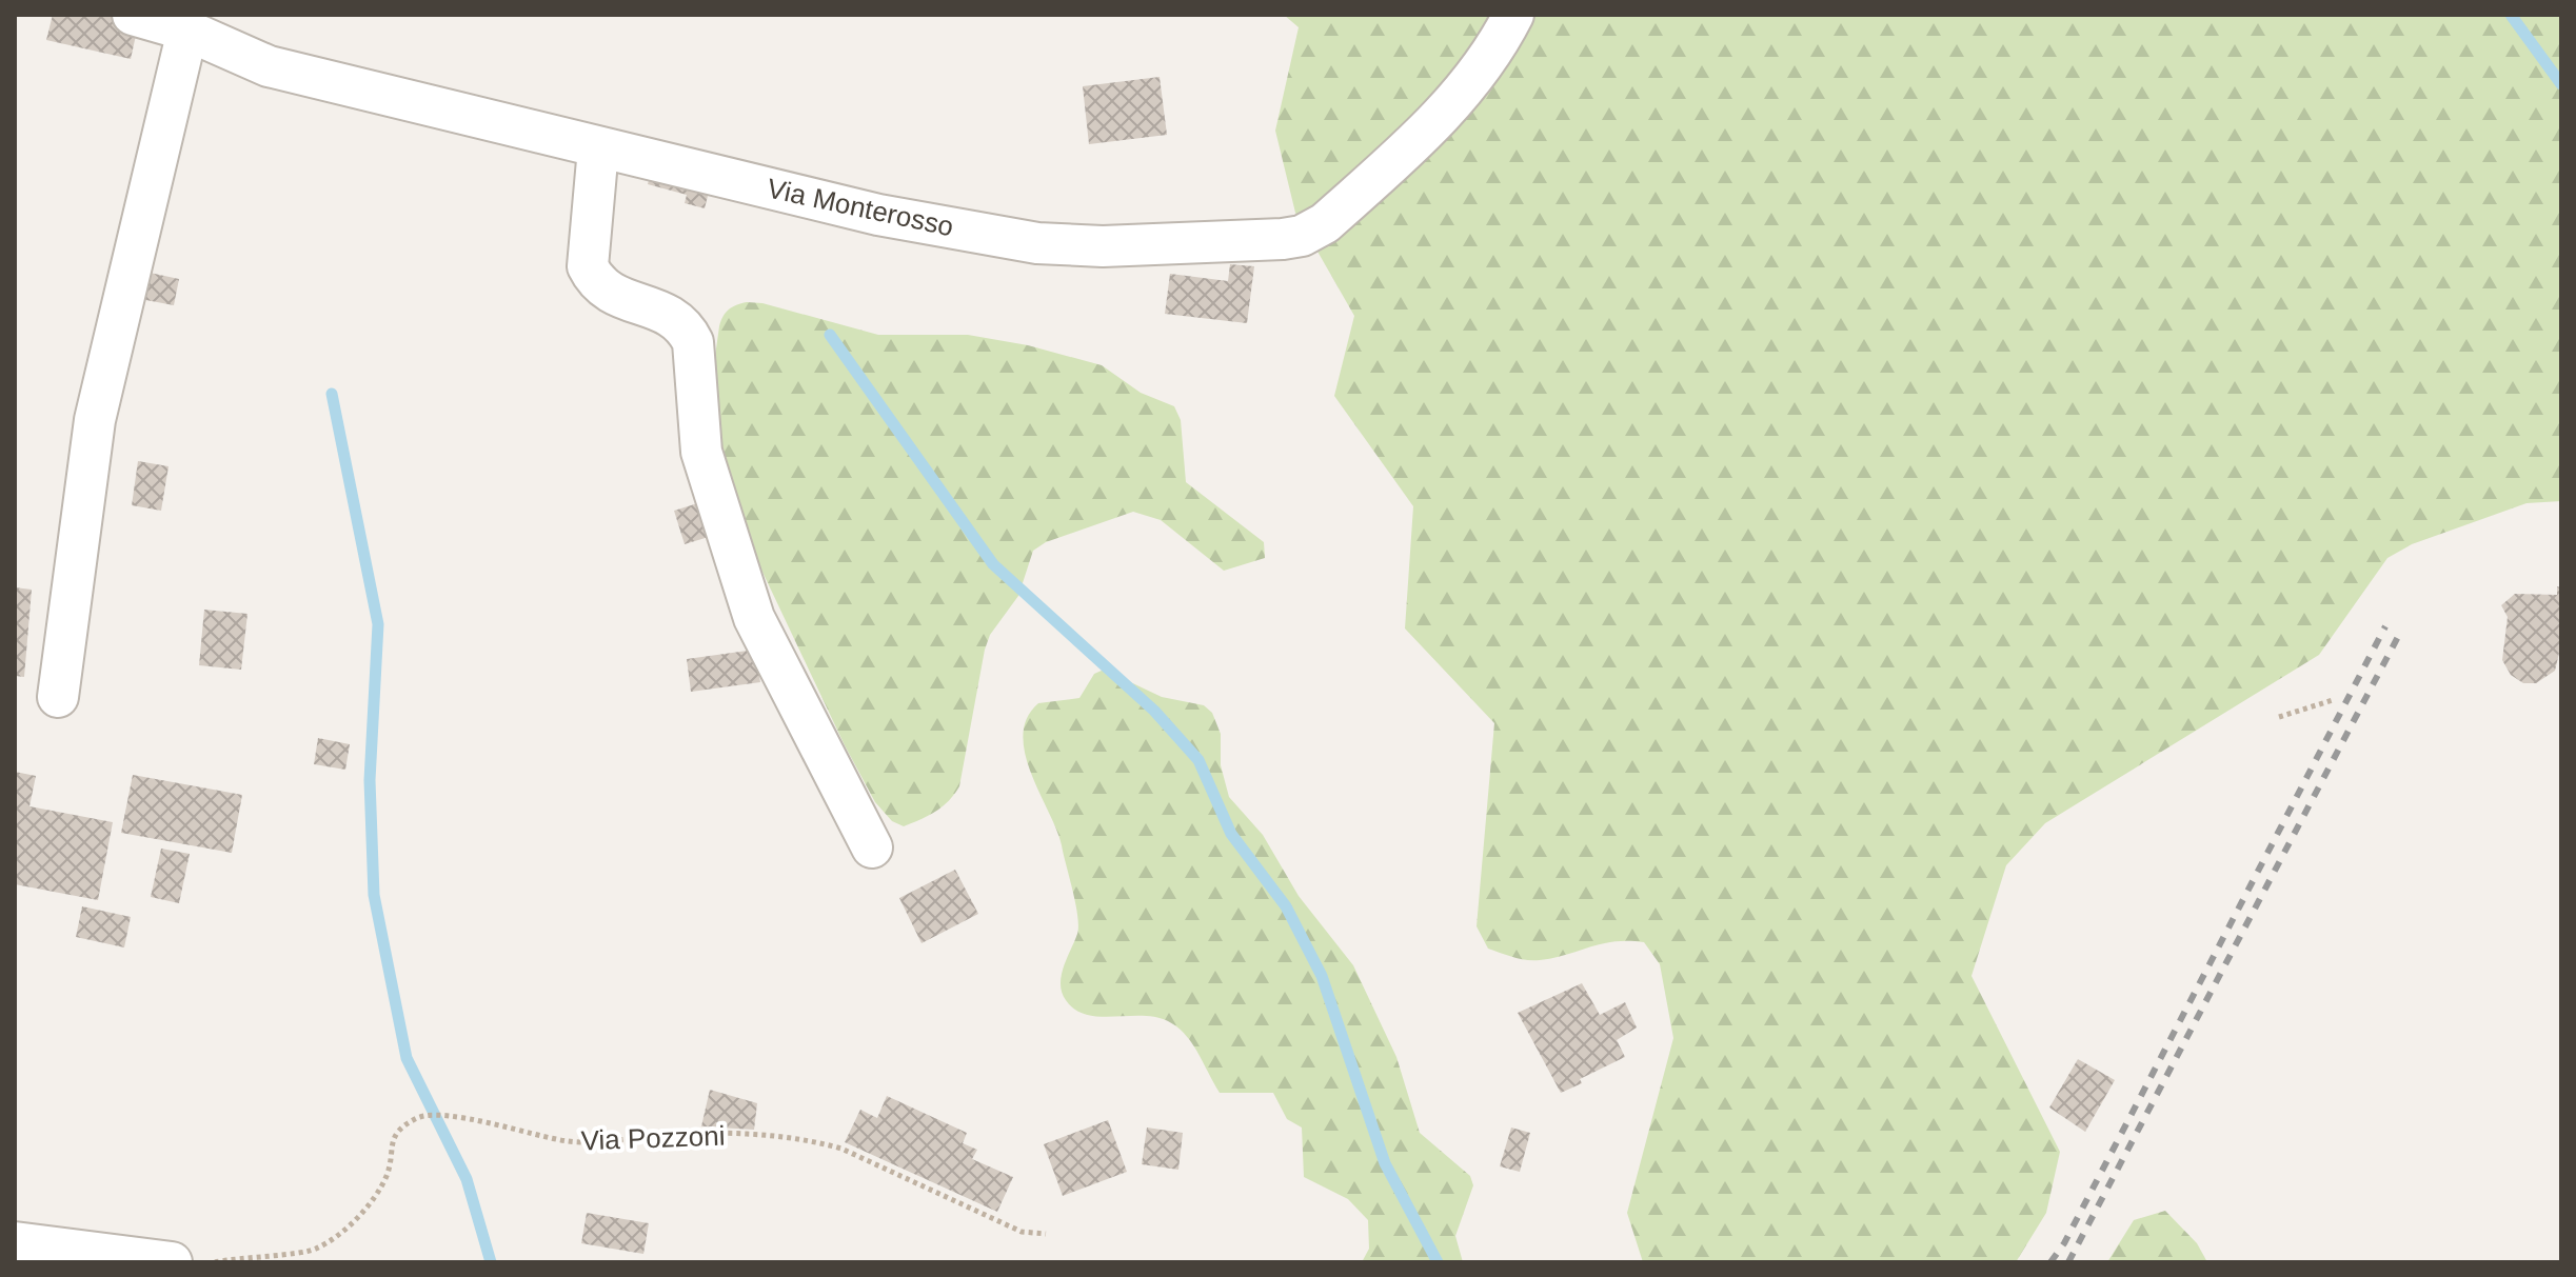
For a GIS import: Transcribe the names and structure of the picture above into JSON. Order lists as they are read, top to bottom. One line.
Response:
{"streets":{"street":["Via Monterosso"],"path":["Via Pozzoni"]}}
